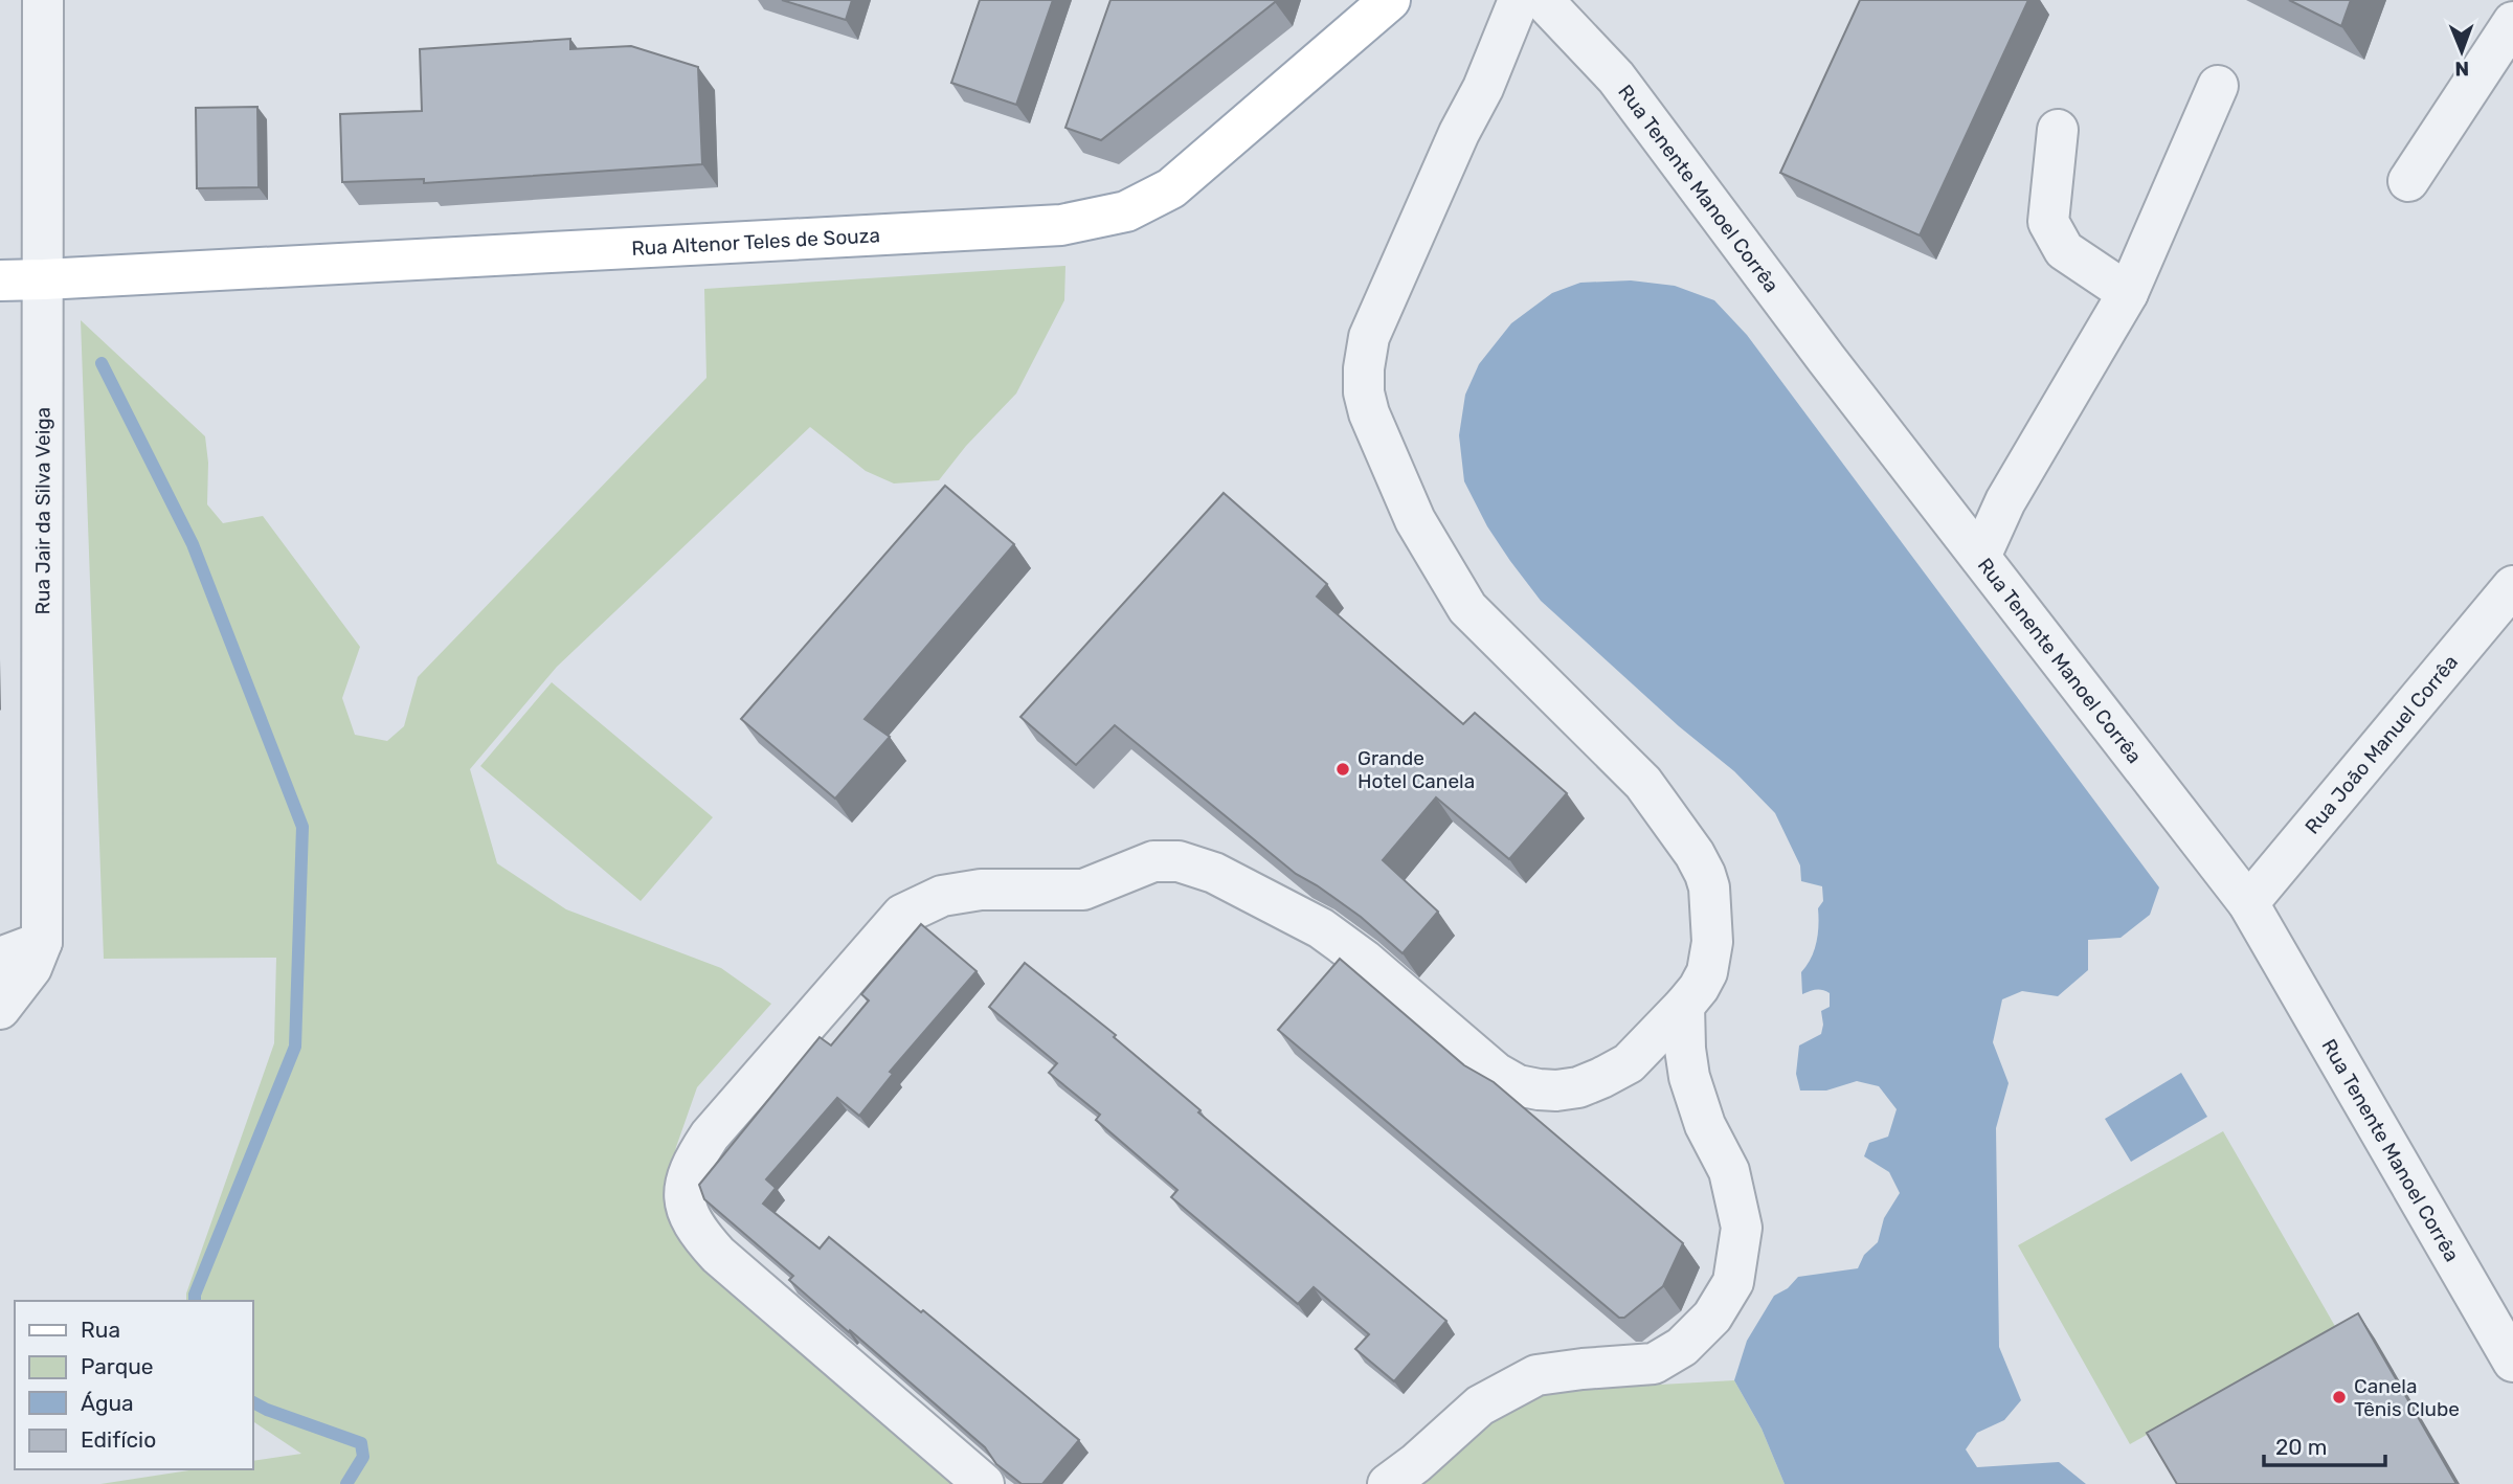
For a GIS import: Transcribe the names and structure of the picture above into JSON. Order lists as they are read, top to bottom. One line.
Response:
{"streets":{"main road":["Rua Altenor Teles de Souza"],"street":["Rua Tenente Manoel Corrêa","Rua Jair da Silva Veiga","Rua João Manuel Corrêa"]},"crossings":[["Rua Tenente Manoel Corrêa","Rua João Manuel Corrêa"],["Rua Altenor Teles de Souza","Rua Jair da Silva Veiga"]],"places":["Grande Hotel Canela","Canela Tênis Clube"],"legend":["Rua","Parque","Água","Edifício"],"scale_bar":"20 m","north":"bottom"}
